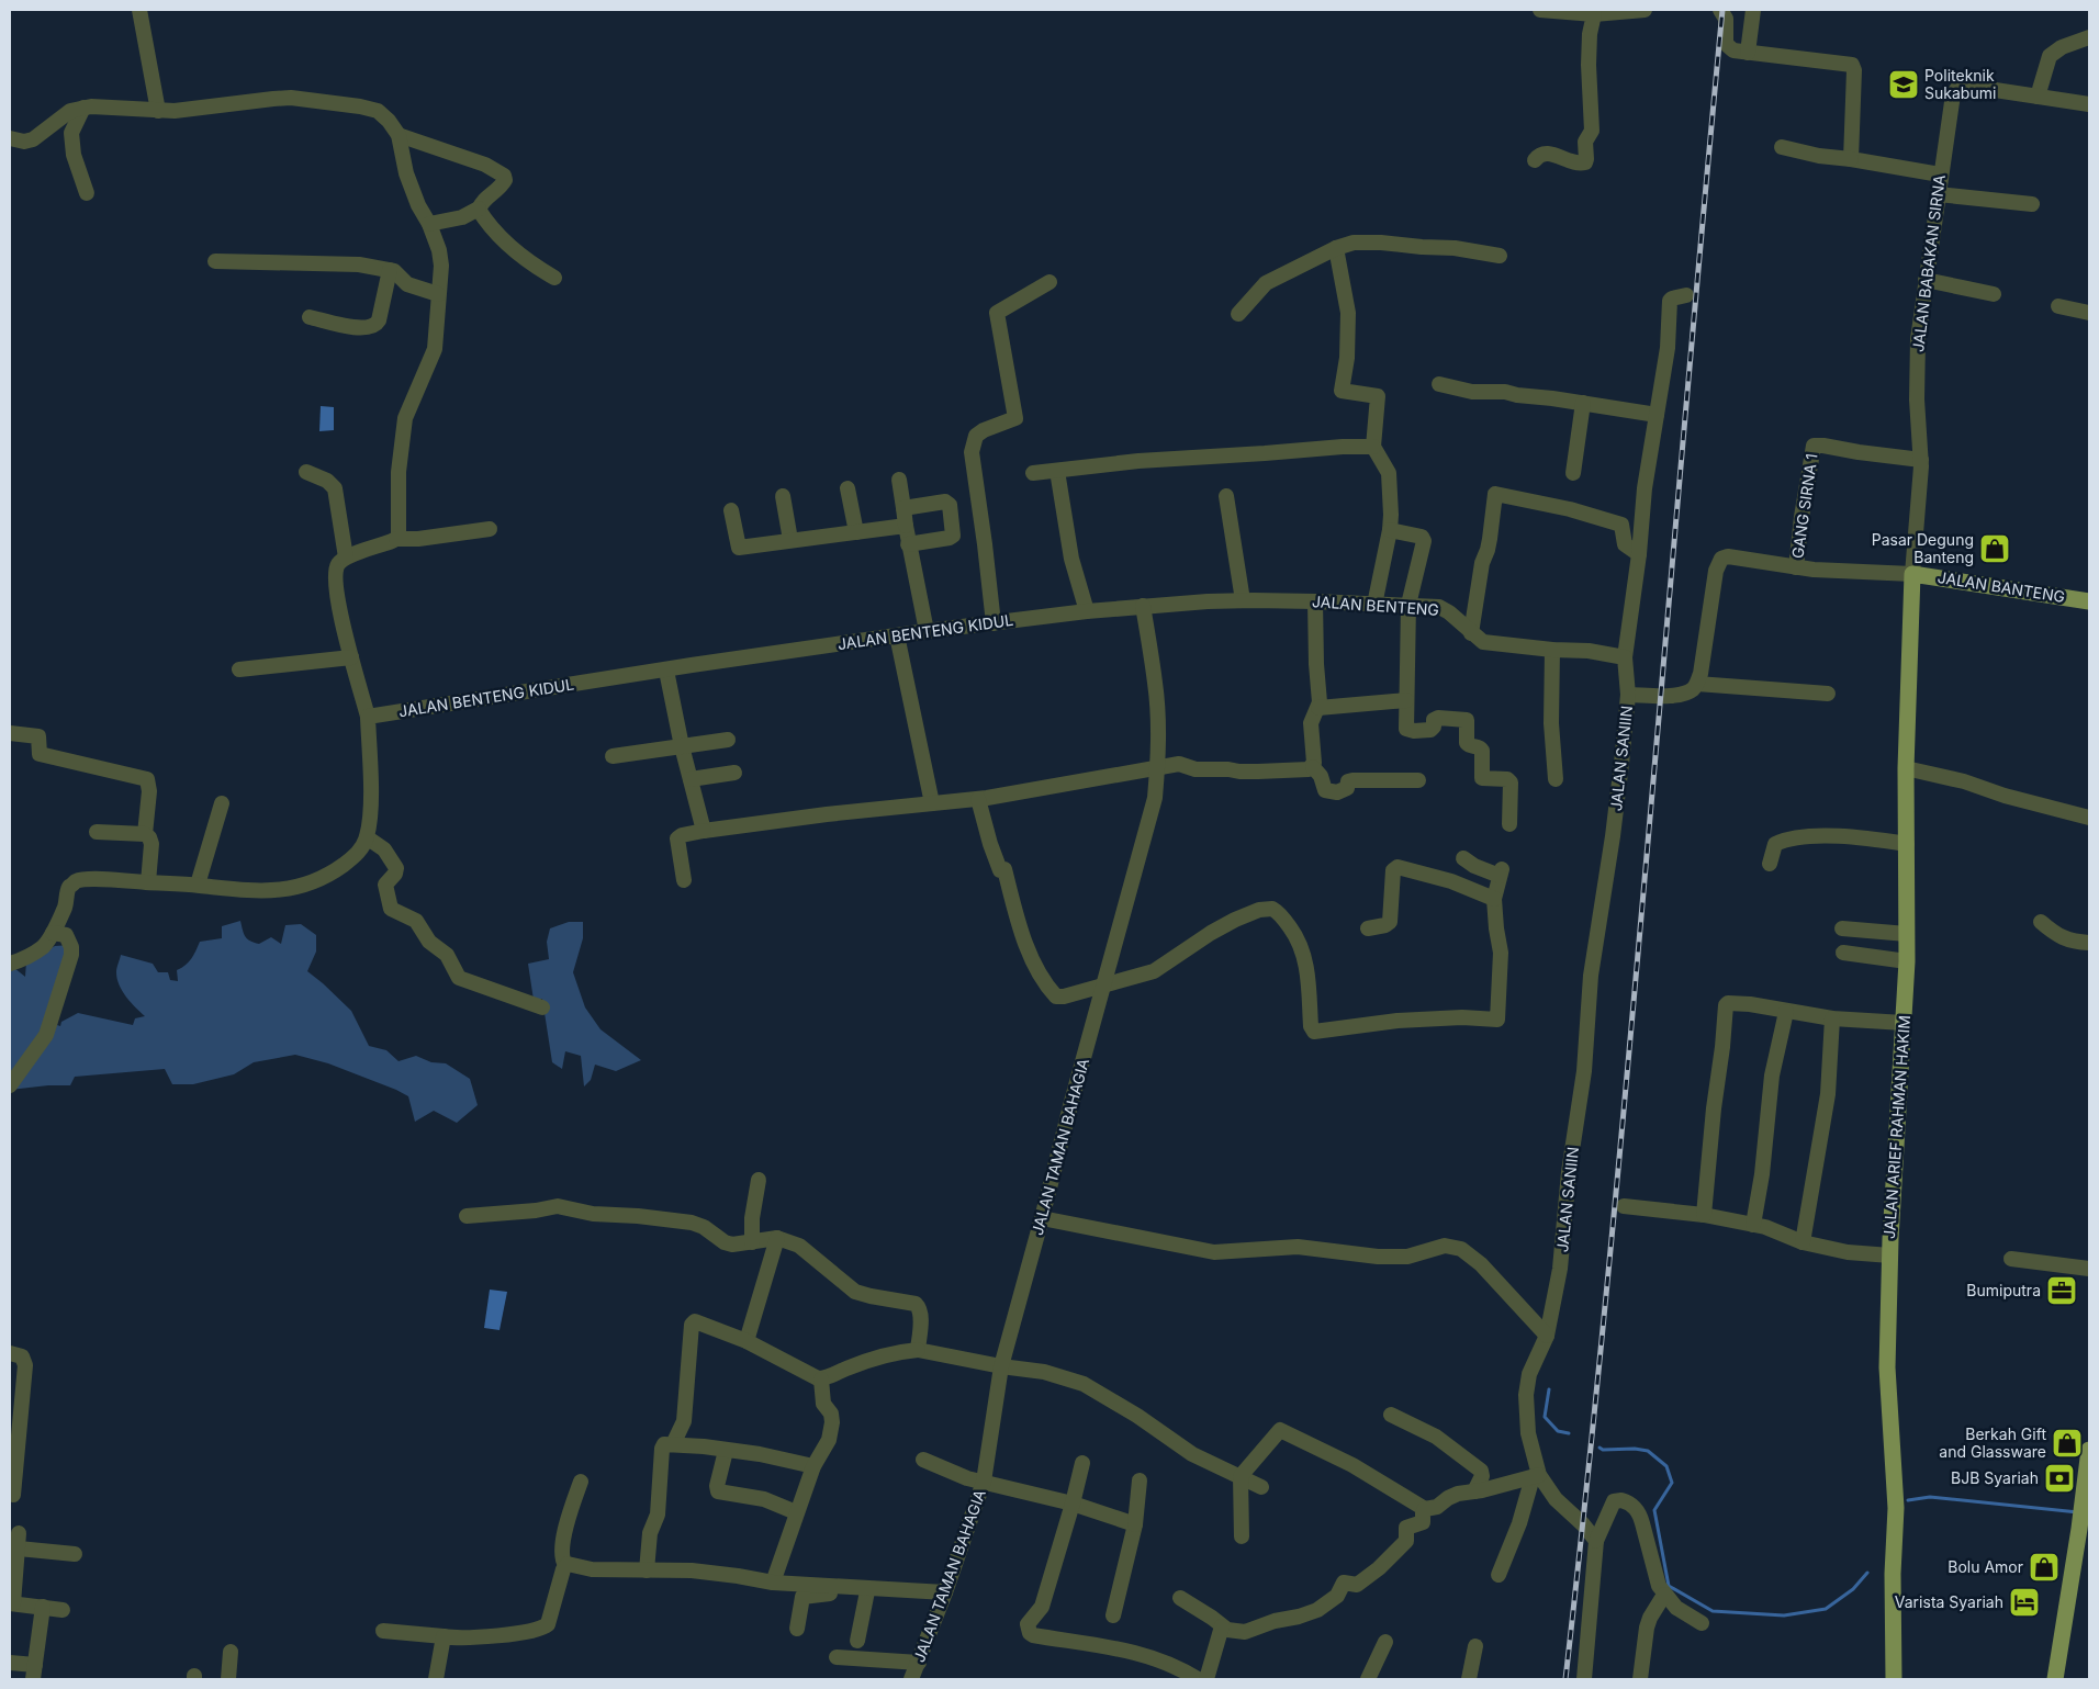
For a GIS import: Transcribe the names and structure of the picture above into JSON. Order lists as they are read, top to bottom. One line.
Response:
{"streets":{"main road":["JALAN BANTENG","JALAN ARIEF RAHMAN HAKIM"],"street":["JALAN BABAKAN SIRNA","GANG SIRNA 1","JALAN BENTENG","JALAN BENTENG KIDUL","JALAN SANIIN","JALAN TAMAN BAHAGIA"]},"crossings":[["JALAN BABAKAN SIRNA","GANG SIRNA 1"],["JALAN BABAKAN SIRNA","JALAN BANTENG"],["JALAN BABAKAN SIRNA","JALAN ARIEF RAHMAN HAKIM"],["JALAN BANTENG","JALAN ARIEF RAHMAN HAKIM"],["JALAN BENTENG","JALAN BENTENG KIDUL"],["JALAN BENTENG","JALAN TAMAN BAHAGIA"],["JALAN BENTENG KIDUL","JALAN TAMAN BAHAGIA"]],"places":{"school or university":["Politeknik Sukabumi"],"shop":["Pasar Degung Banteng","Berkah Gift and Glassware","Bolu Amor"],"office":["Bumiputra"],"bank":["BJB Syariah"],"hotel":["Varista Syariah"]}}
